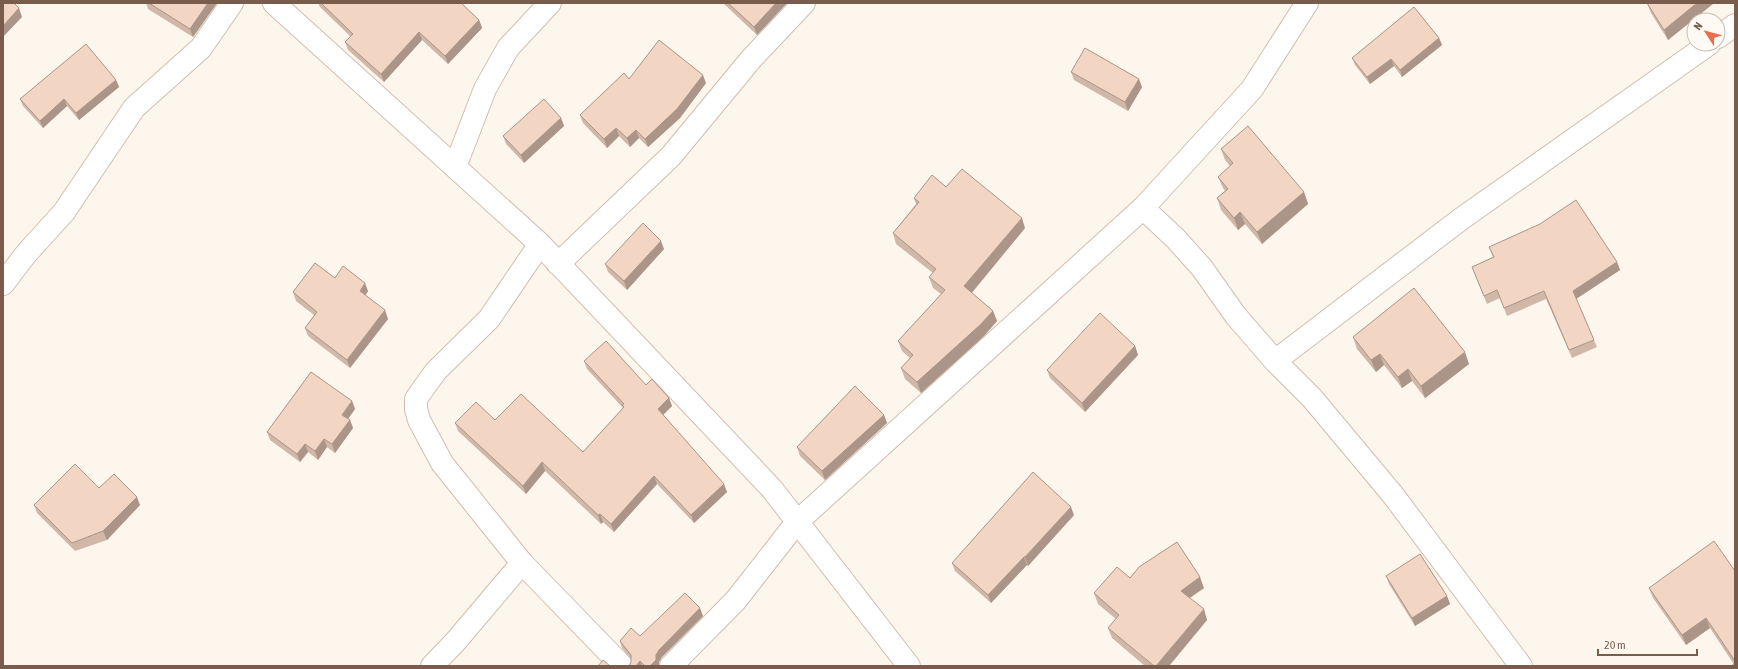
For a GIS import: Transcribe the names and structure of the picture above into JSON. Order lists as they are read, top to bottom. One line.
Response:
{"scale_bar":"20 m","north":"top left"}
